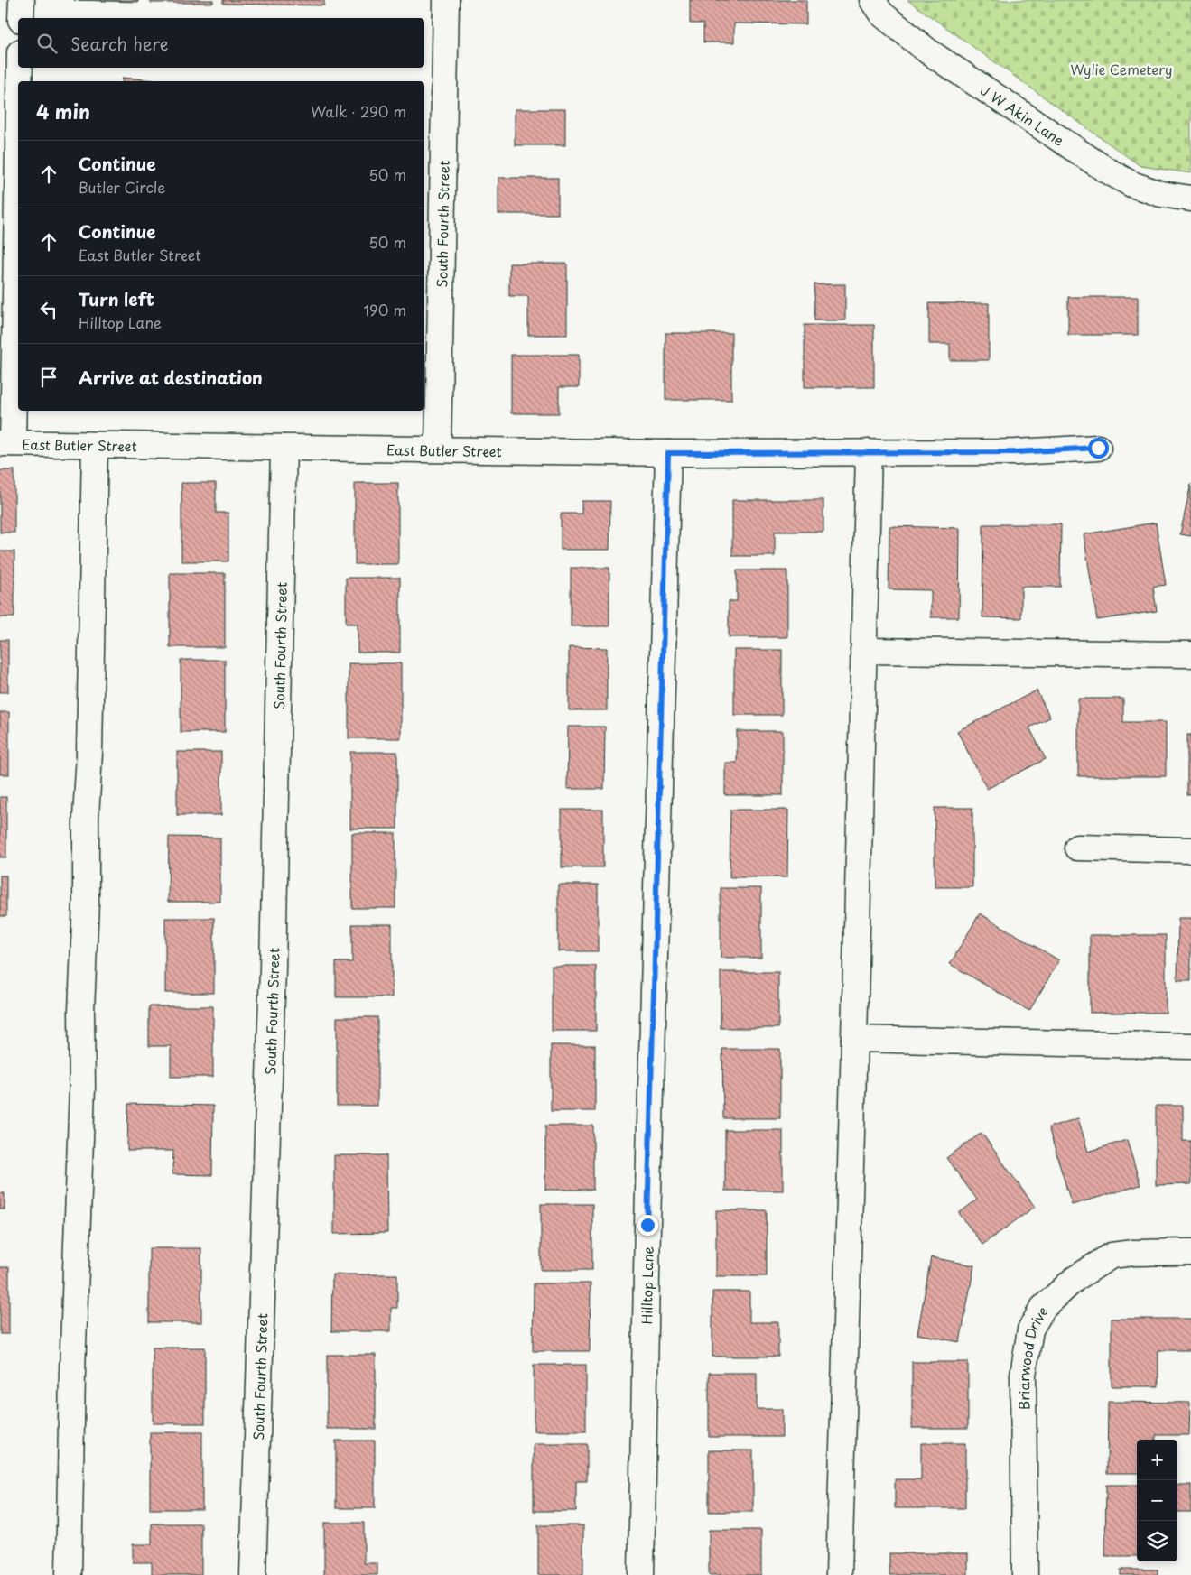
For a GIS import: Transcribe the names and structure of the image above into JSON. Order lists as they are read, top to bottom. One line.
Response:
{"streets":{"street":["J W Akin Lane","South Fourth Street","East Butler Street","Hilltop Lane","Briarwood Drive"]},"crossings":[["South Fourth Street","East Butler Street"],["East Butler Street","Hilltop Lane"]],"parks":["Wylie Cemetery"],"page":{"search":"Search here","heading":["4 min","Walk · 290 m"],"list":[["Continue","Butler Circle","50 m"],["Continue","East Butler Street","50 m"],["Turn left","Hilltop Lane","190 m"],"Arrive at destination"],"map_buttons":["+","−"]}}
